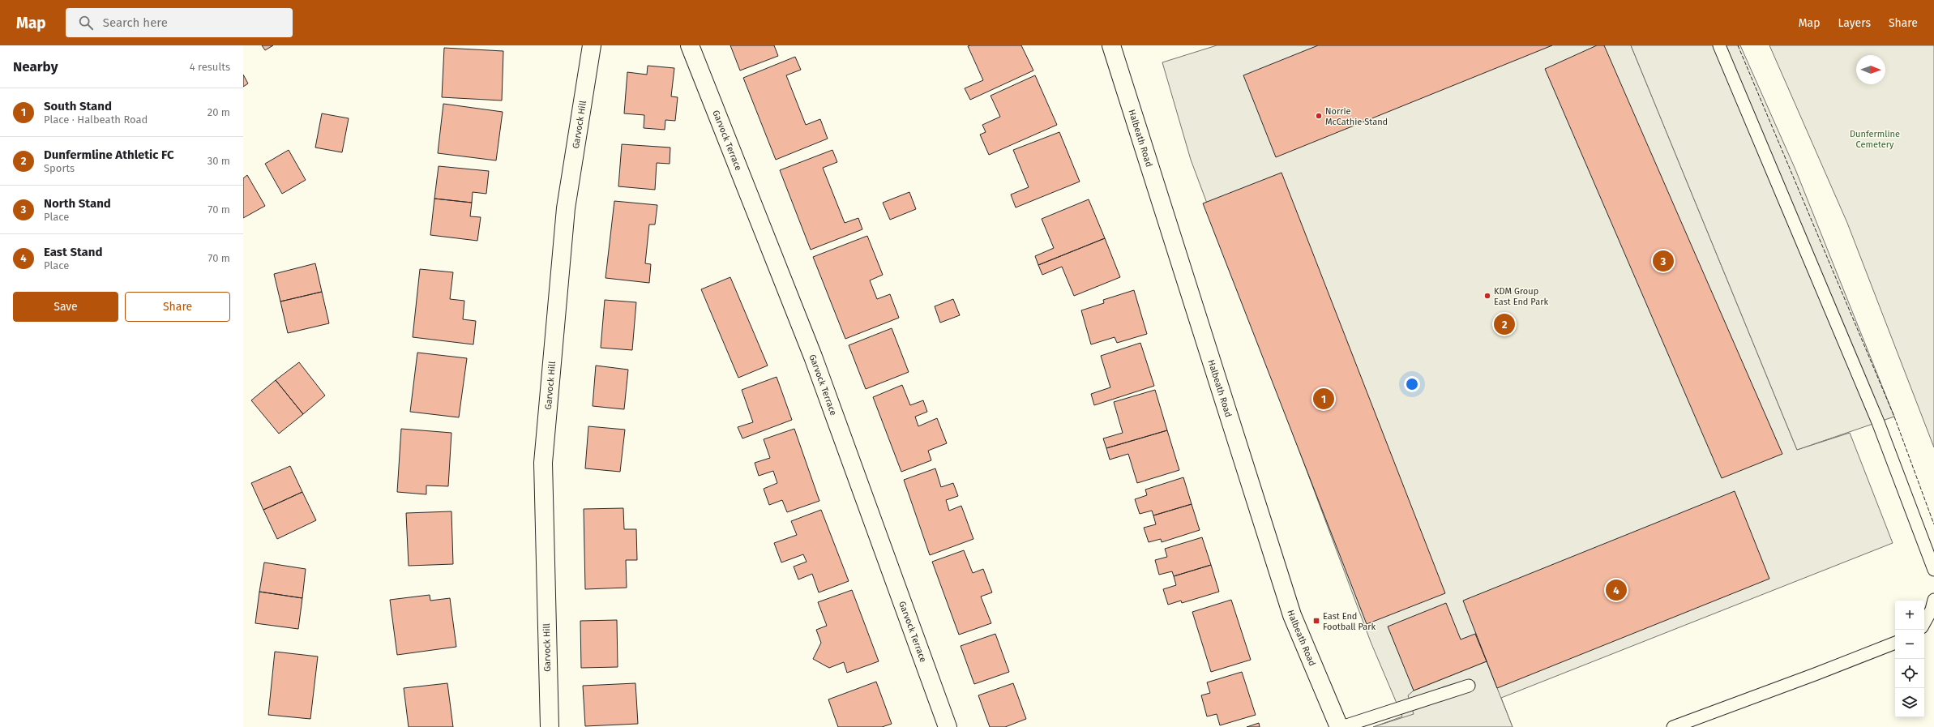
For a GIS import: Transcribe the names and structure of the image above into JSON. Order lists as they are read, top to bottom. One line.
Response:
{"streets":{"street":["Garvock Hill","Halbeath Road","Garvock Terrace"]},"parks":["Dunfermline Cemetery"],"places":{"other":["Norrie McCathie Stand","KDM Group East End Park"],"transit":["East End Football Park"]},"north":"right","page":{"header":"Map","search":"Search here","nav":["Map","Layers","Share"],"heading":["Nearby","4 results"],"list":[{"mark":"1","name":"South Stand","note":"Place · Halbeath Road","value":"20 m"},{"mark":"2","name":"Dunfermline Athletic FC","note":"Sports","value":"30 m"},{"mark":"3","name":"North Stand","note":"Place","value":"70 m"},{"mark":"4","name":"East Stand","note":"Place","value":"70 m"}],"pins":["3","2","1","4"],"buttons":["Save","Share"],"map_buttons":["+","−"]}}
